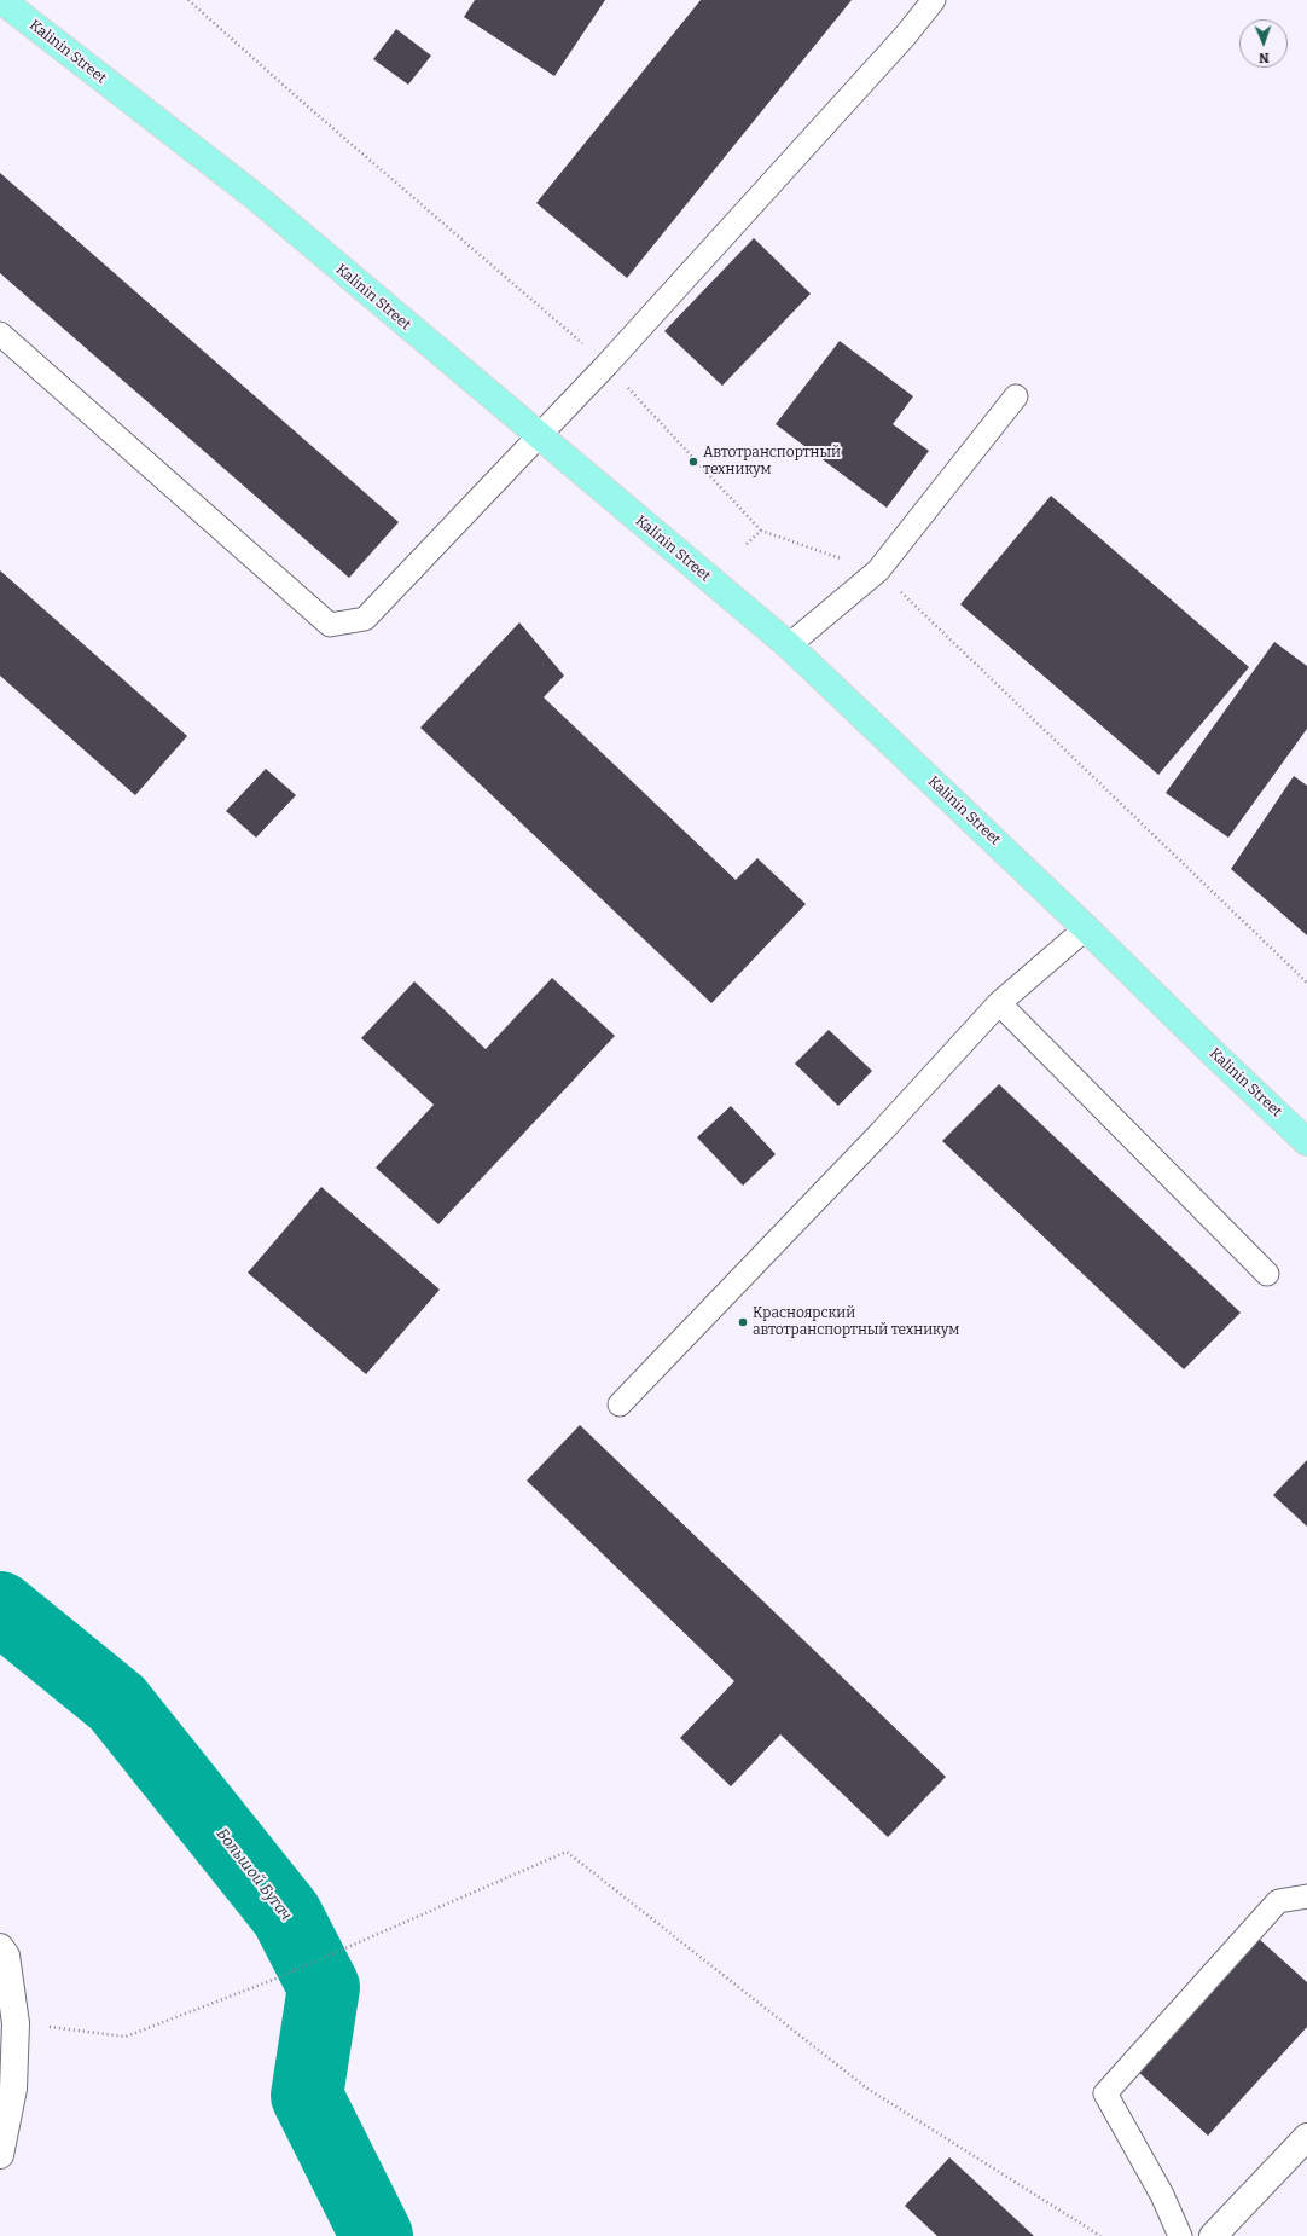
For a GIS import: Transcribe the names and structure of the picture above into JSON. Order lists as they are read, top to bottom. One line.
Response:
{"streets":{"main road":["Kalinin Street"]},"water":["Большой Бугач"],"places":["Автотранспортный техникум","Красноярский автотранспортный техникум"],"north":"bottom"}
